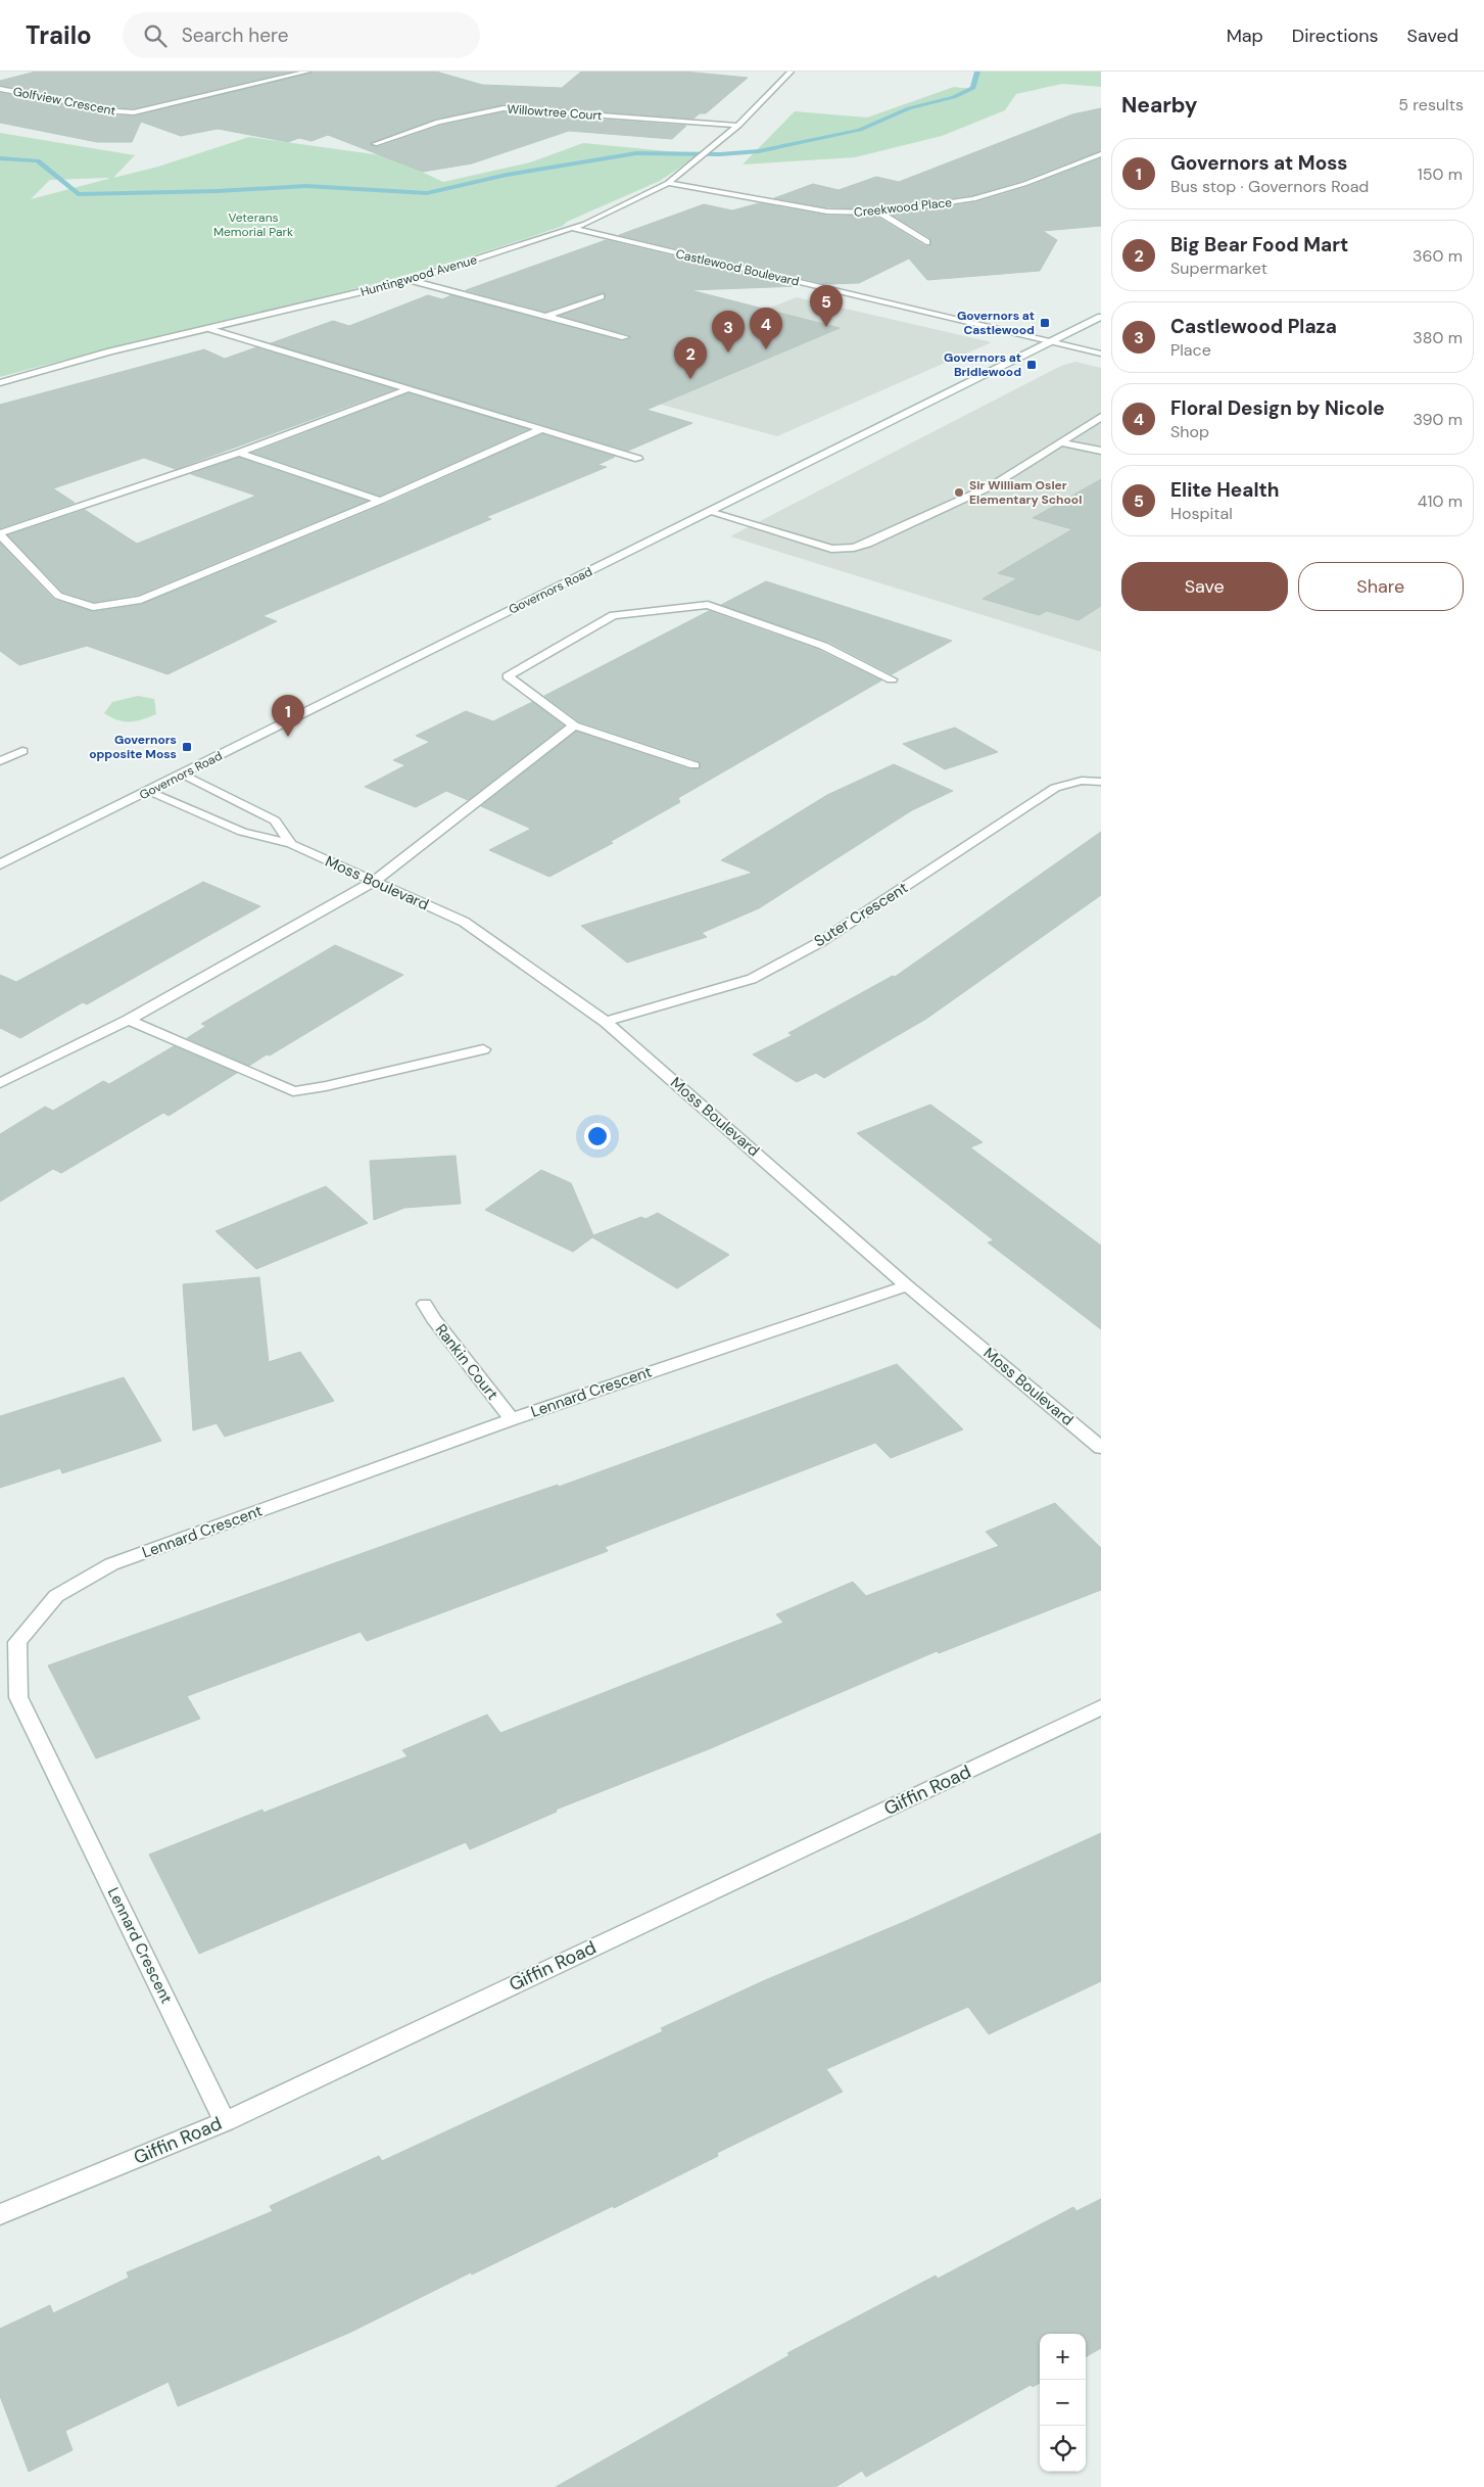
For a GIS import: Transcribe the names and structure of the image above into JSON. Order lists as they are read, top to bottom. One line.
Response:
{"streets":{"street":["Golfview Crescent","Willowtree Court","Creekwood Place","Castlewood Boulevard","Huntingwood Avenue","Governors Road","Moss Boulevard","Suter Crescent","Rankin Court","Lennard Crescent","Giffin Road"]},"crossings":[["Willowtree Court","Huntingwood Avenue"],["Creekwood Place","Huntingwood Avenue"],["Castlewood Boulevard","Huntingwood Avenue"],["Castlewood Boulevard","Governors Road"],["Governors Road","Moss Boulevard"],["Moss Boulevard","Suter Crescent"],["Moss Boulevard","Lennard Crescent"],["Rankin Court","Lennard Crescent"],["Lennard Crescent","Giffin Road"]],"parks":["Veterans Memorial Park"],"places":{"transit":["Governors at Castlewood","Governors at Bridlewood","Governors opposite Moss"],"other":["Sir William Osler Elementary School"]},"page":{"header":"Trailo","search":"Search here","nav":["Map","Directions","Saved"],"heading":["Nearby","5 results"],"list":[{"mark":"1","name":"Governors at Moss","note":"Bus stop · Governors Road","value":"150 m"},{"mark":"2","name":"Big Bear Food Mart","note":"Supermarket","value":"360 m"},{"mark":"3","name":"Castlewood Plaza","note":"Place","value":"380 m"},{"mark":"4","name":"Floral Design by Nicole","note":"Shop","value":"390 m"},{"mark":"5","name":"Elite Health","note":"Hospital","value":"410 m"}],"pins":["5","4","3","2","1"],"buttons":["Save","Share"],"map_buttons":["+","−"]}}
